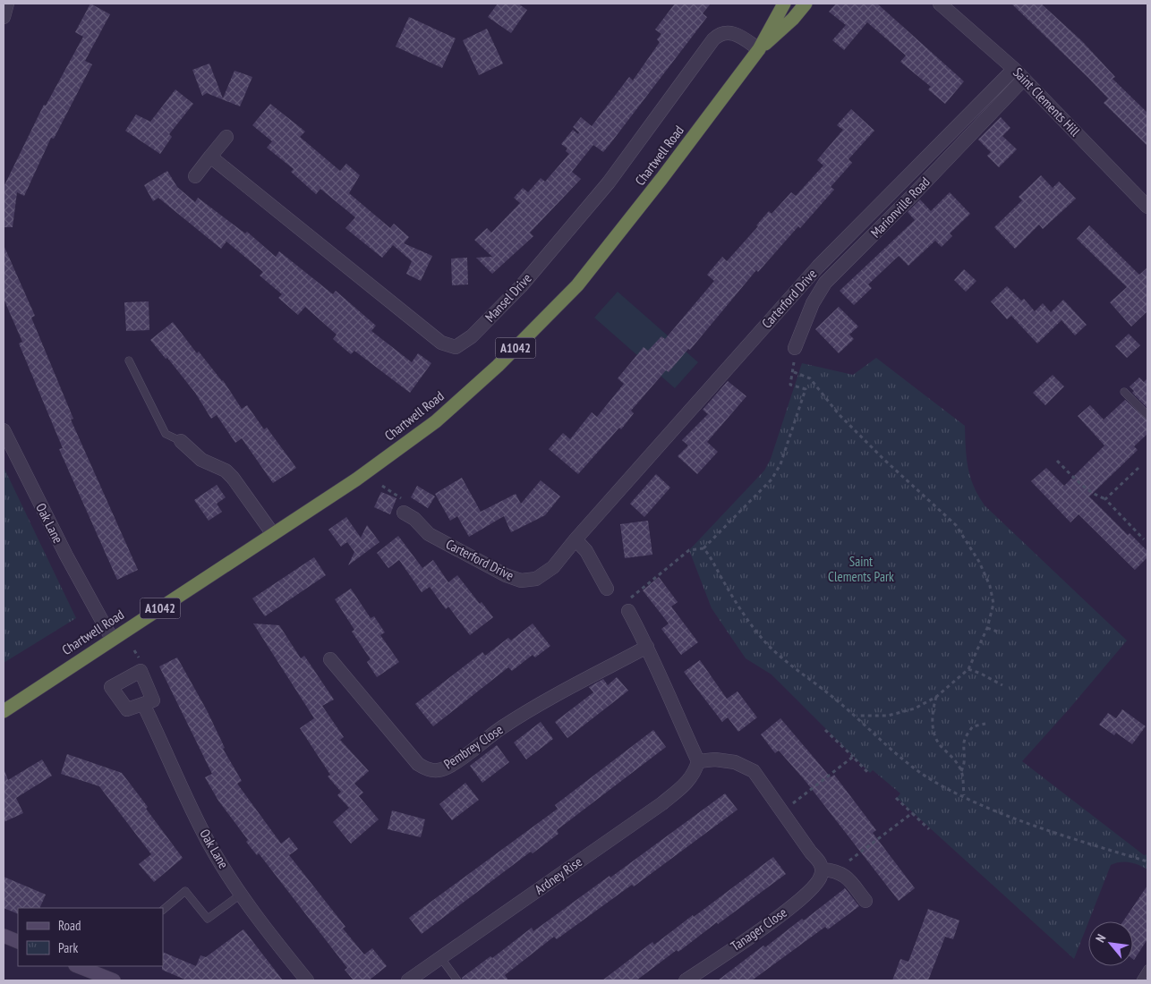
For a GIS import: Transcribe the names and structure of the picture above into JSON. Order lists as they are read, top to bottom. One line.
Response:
{"streets":{"highway":["Chartwell Road","A1042"],"street":["Saint Clements Hill","Marionville Road","Mansel Drive","Carterford Drive","Oak Lane","Pembrey Close","Ardney Rise","Tanager Close"]},"crossings":[["Saint Clements Hill","Marionville Road"],["Saint Clements Hill","Carterford Drive"],["Chartwell Road","Mansel Drive"],["Chartwell Road","Oak Lane"],["Marionville Road","Carterford Drive"]],"parks":["Saint Clements Park"],"legend":["Road","Park"],"north":"top left"}
